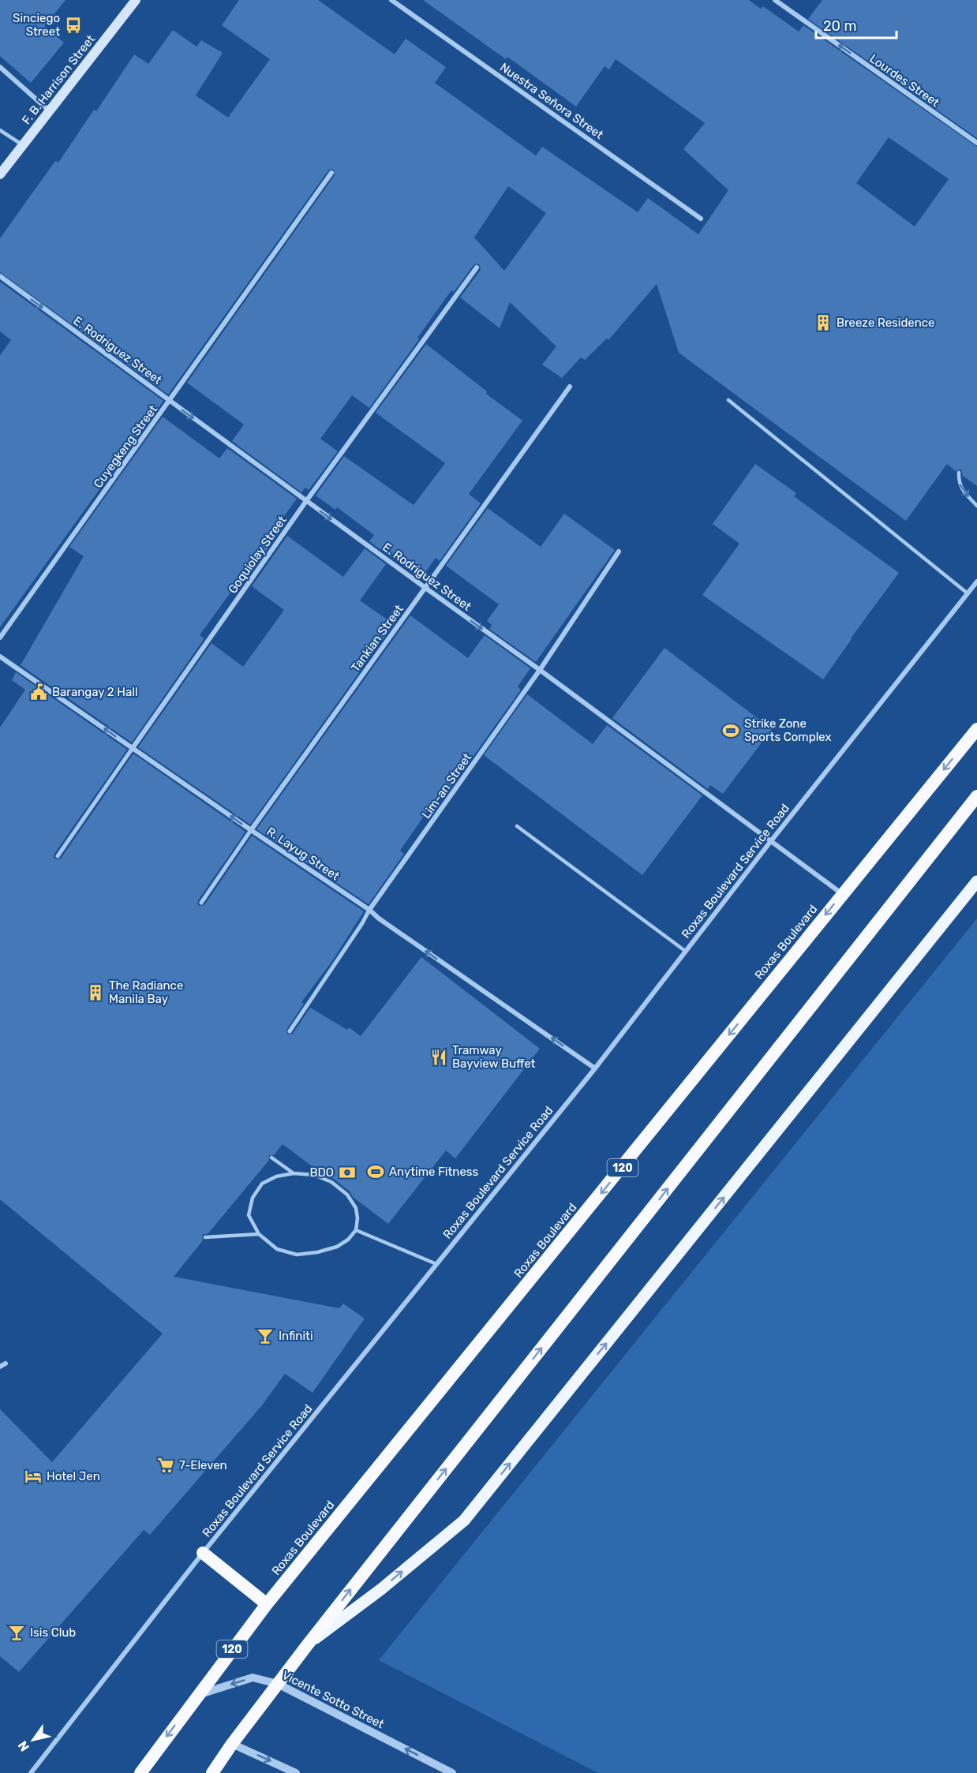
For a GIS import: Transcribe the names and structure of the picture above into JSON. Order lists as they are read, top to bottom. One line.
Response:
{"streets":{"highway":["Roxas Boulevard","120"],"main road":["F. B. Harrison Street"],"street":["Lourdes Street","Nuestra Señora Street","E. Rodriguez Street","Cuyegkeng Street","Goquiolay Street","Tankian Street","Lim-an Street","R. Layug Street","Roxas Boulevard Service Road","Vicente Sotto Street"]},"crossings":[["E. Rodriguez Street","Cuyegkeng Street"],["E. Rodriguez Street","Goquiolay Street"],["E. Rodriguez Street","Tankian Street"],["E. Rodriguez Street","Lim-an Street"],["E. Rodriguez Street","Roxas Boulevard Service Road"],["E. Rodriguez Street","Roxas Boulevard"],["Goquiolay Street","R. Layug Street"],["Tankian Street","R. Layug Street"],["Lim-an Street","R. Layug Street"],["R. Layug Street","Roxas Boulevard Service Road"],["Roxas Boulevard","Vicente Sotto Street"]],"one_way":["Lourdes Street","E. Rodriguez Street","R. Layug Street","Vicente Sotto Street"],"places":{"bus stop":["Sinciego Street"],"building":["Breeze Residence","The Radiance Manila Bay"],"public building":["Barangay 2 Hall"],"sports":["Strike Zone Sports Complex","Anytime Fitness"],"restaurant":["Tramway Bayview Buffet"],"bank":["BDO"],"bar":["Infiniti","Isis Club"],"supermarket":["7-Eleven"],"hotel":["Hotel Jen"]},"scale_bar":"20 m","north":"bottom left"}
